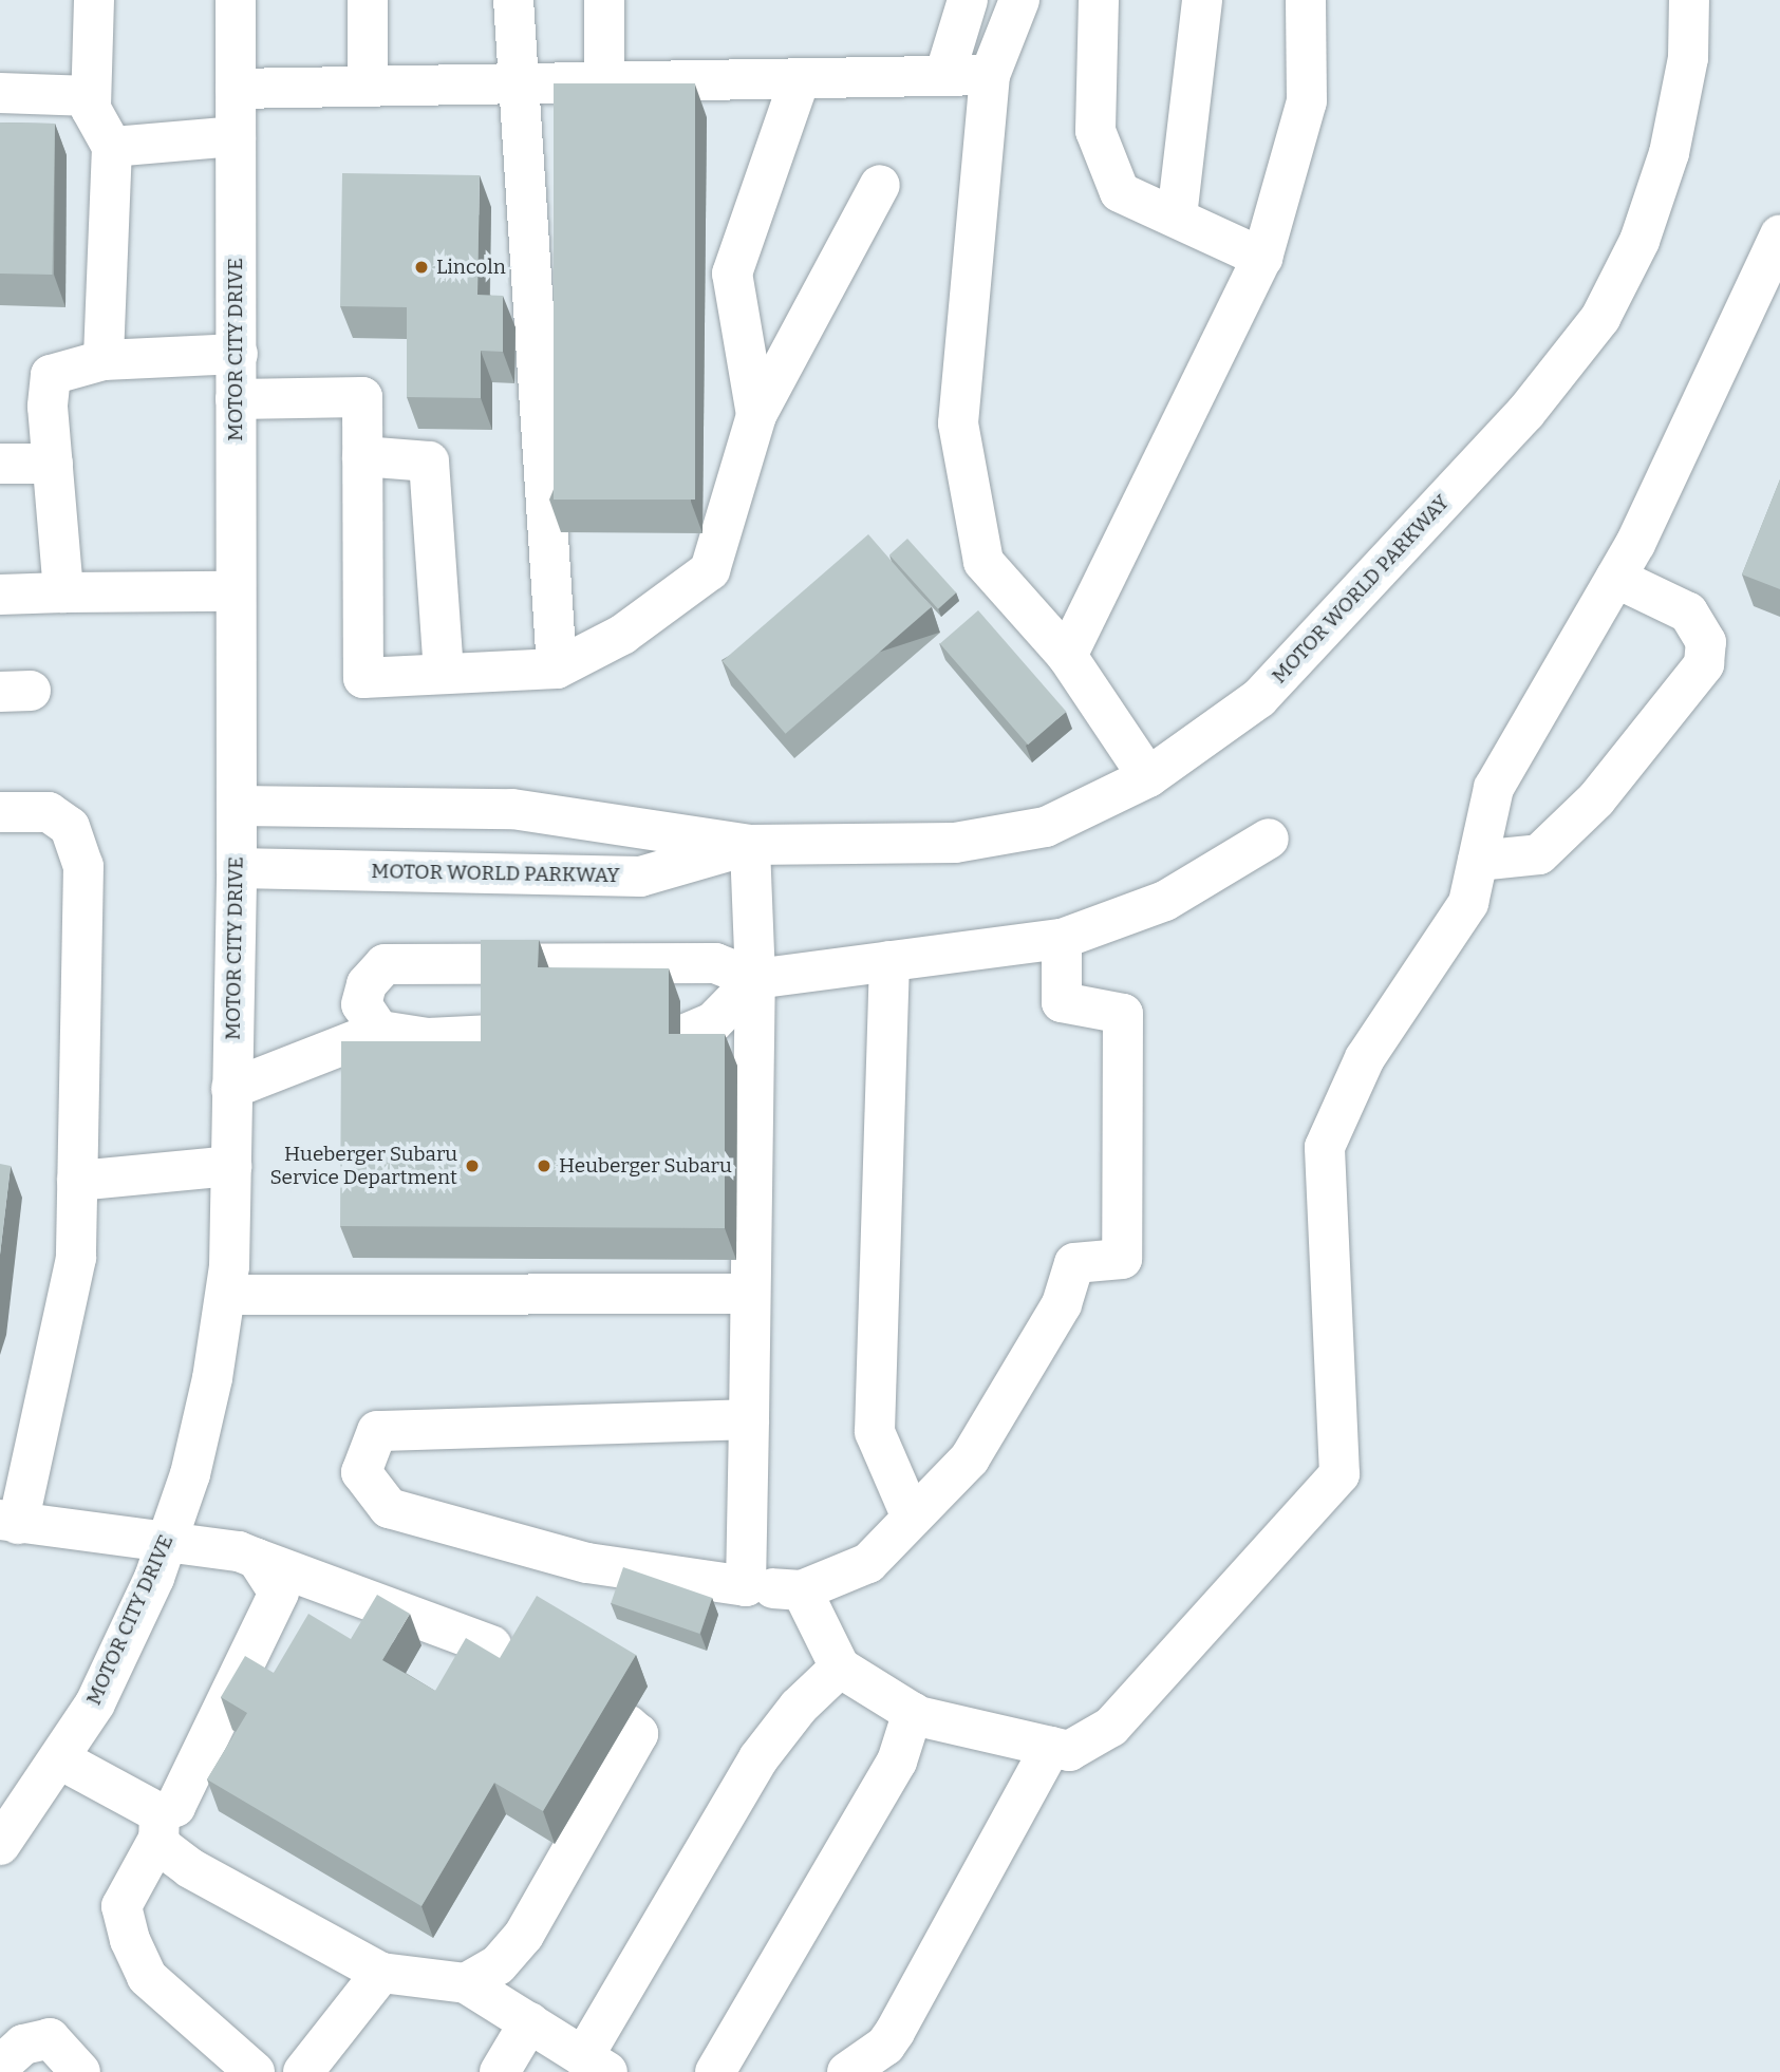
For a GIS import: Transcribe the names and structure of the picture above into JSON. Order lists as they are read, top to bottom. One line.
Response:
{"streets":{"street":["MOTOR CITY DRIVE","MOTOR WORLD PARKWAY"]},"crossings":[["MOTOR CITY DRIVE","MOTOR WORLD PARKWAY"]],"places":["Lincoln","Hueberger Subaru Service Department","Heuberger Subaru"]}
